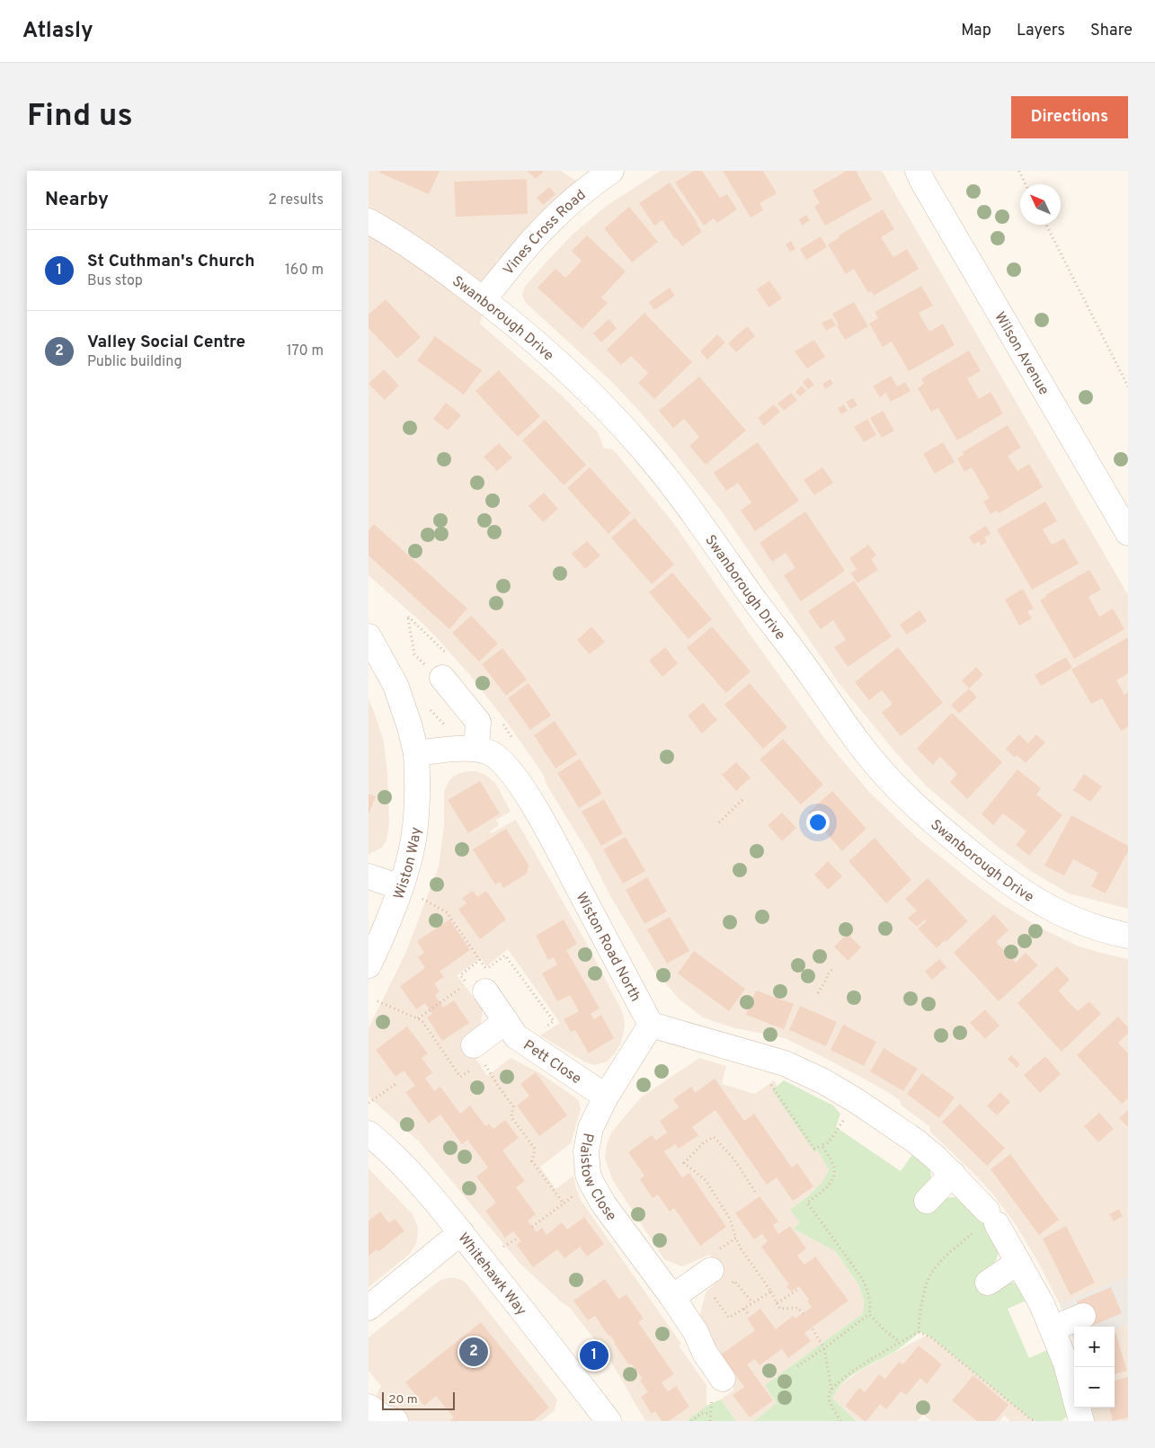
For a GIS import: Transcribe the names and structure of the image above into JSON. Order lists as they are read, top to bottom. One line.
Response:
{"streets":{"street":["Vines Cross Road","Swanborough Drive","Wilson Avenue","Wiston Way","Wiston Road North","Pett Close","Plaistow Close","Whitehawk Way"]},"crossings":[["Vines Cross Road","Swanborough Drive"],["Wiston Way","Wiston Road North"],["Wiston Road North","Plaistow Close"],["Pett Close","Plaistow Close"]],"scale_bar":"20 m","north":"top left","page":{"header":"Atlasly","nav":["Map","Layers","Share"],"buttons":"Directions","title":"Find us","heading":["Nearby","2 results"],"list":[{"mark":"1","name":"St Cuthman's Church","note":"Bus stop","value":"160 m"},{"mark":"2","name":"Valley Social Centre","note":"Public building","value":"170 m"}],"map_buttons":["+","−"],"pins":["2","1"],"scale":"20 m"}}
